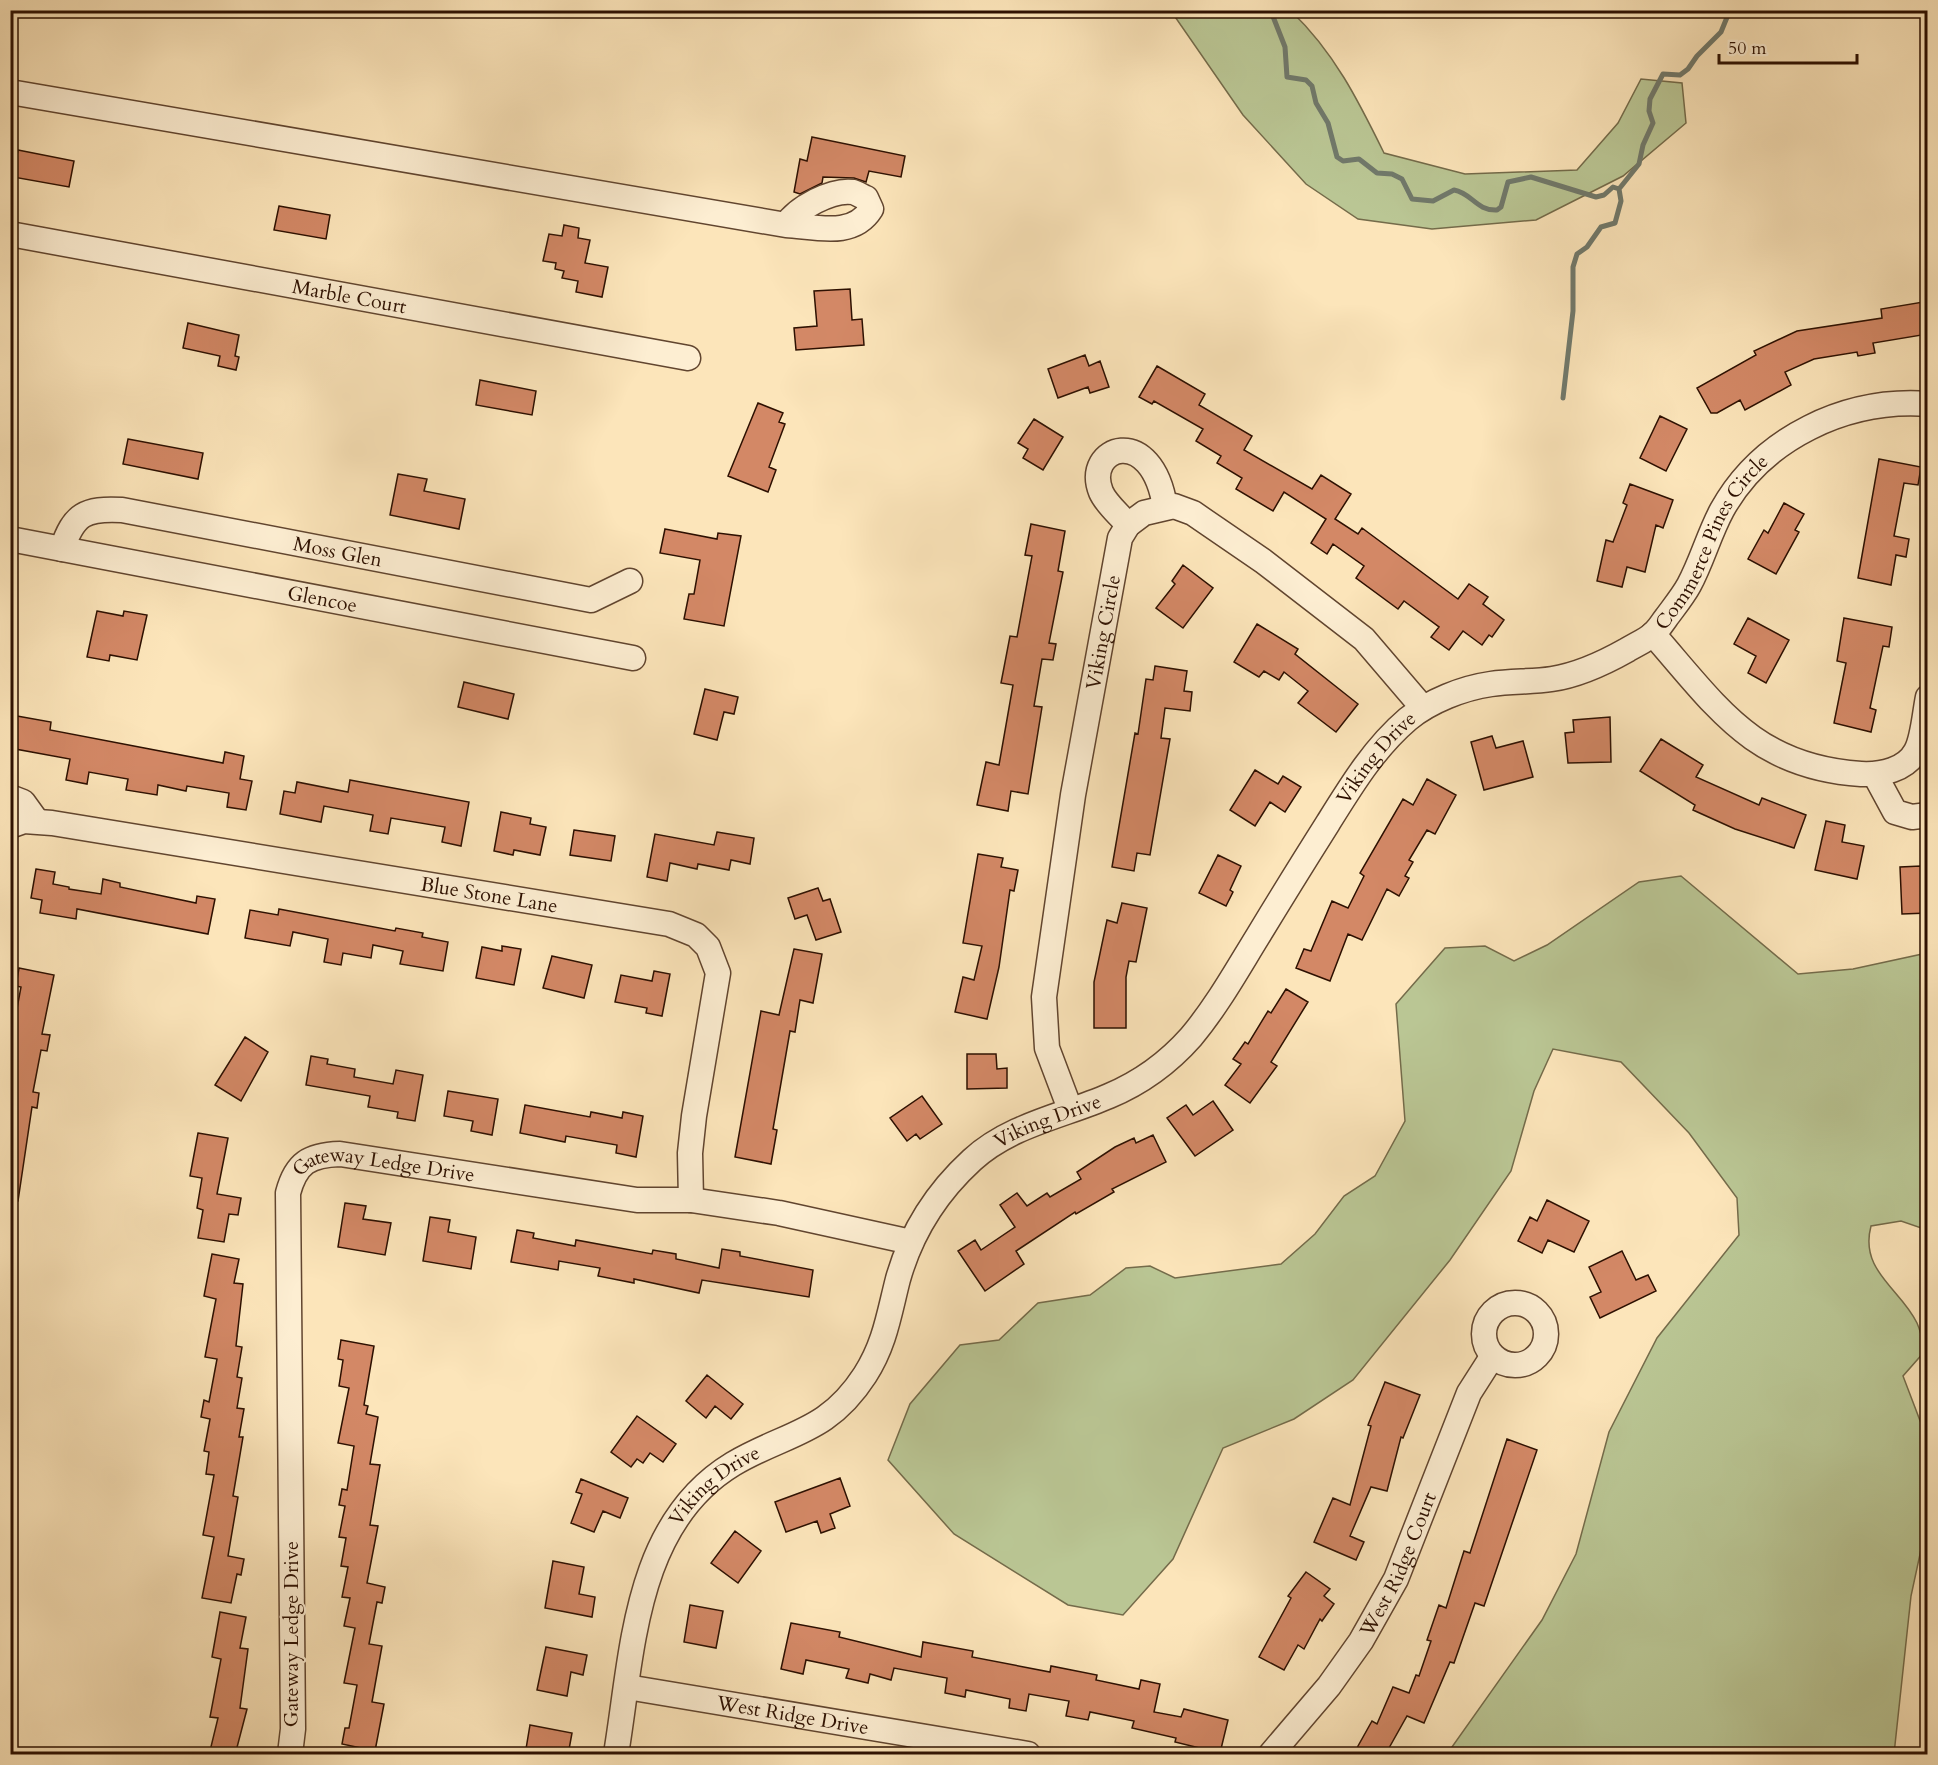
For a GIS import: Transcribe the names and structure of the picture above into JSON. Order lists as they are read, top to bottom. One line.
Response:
{"streets":{"street":["Marble Court","Commerce Pines Circle","Moss Glen","Glencoe","Viking Circle","Viking Drive","Blue Stone Lane","Gateway Ledge Drive","West Ridge Court","West Ridge Drive"]},"crossings":[["Commerce Pines Circle","Viking Drive"],["Moss Glen","Glencoe"],["Viking Circle","Viking Drive"],["Viking Drive","Gateway Ledge Drive"],["Viking Drive","West Ridge Drive"],["Blue Stone Lane","Gateway Ledge Drive"]],"scale_bar":"50 m"}
